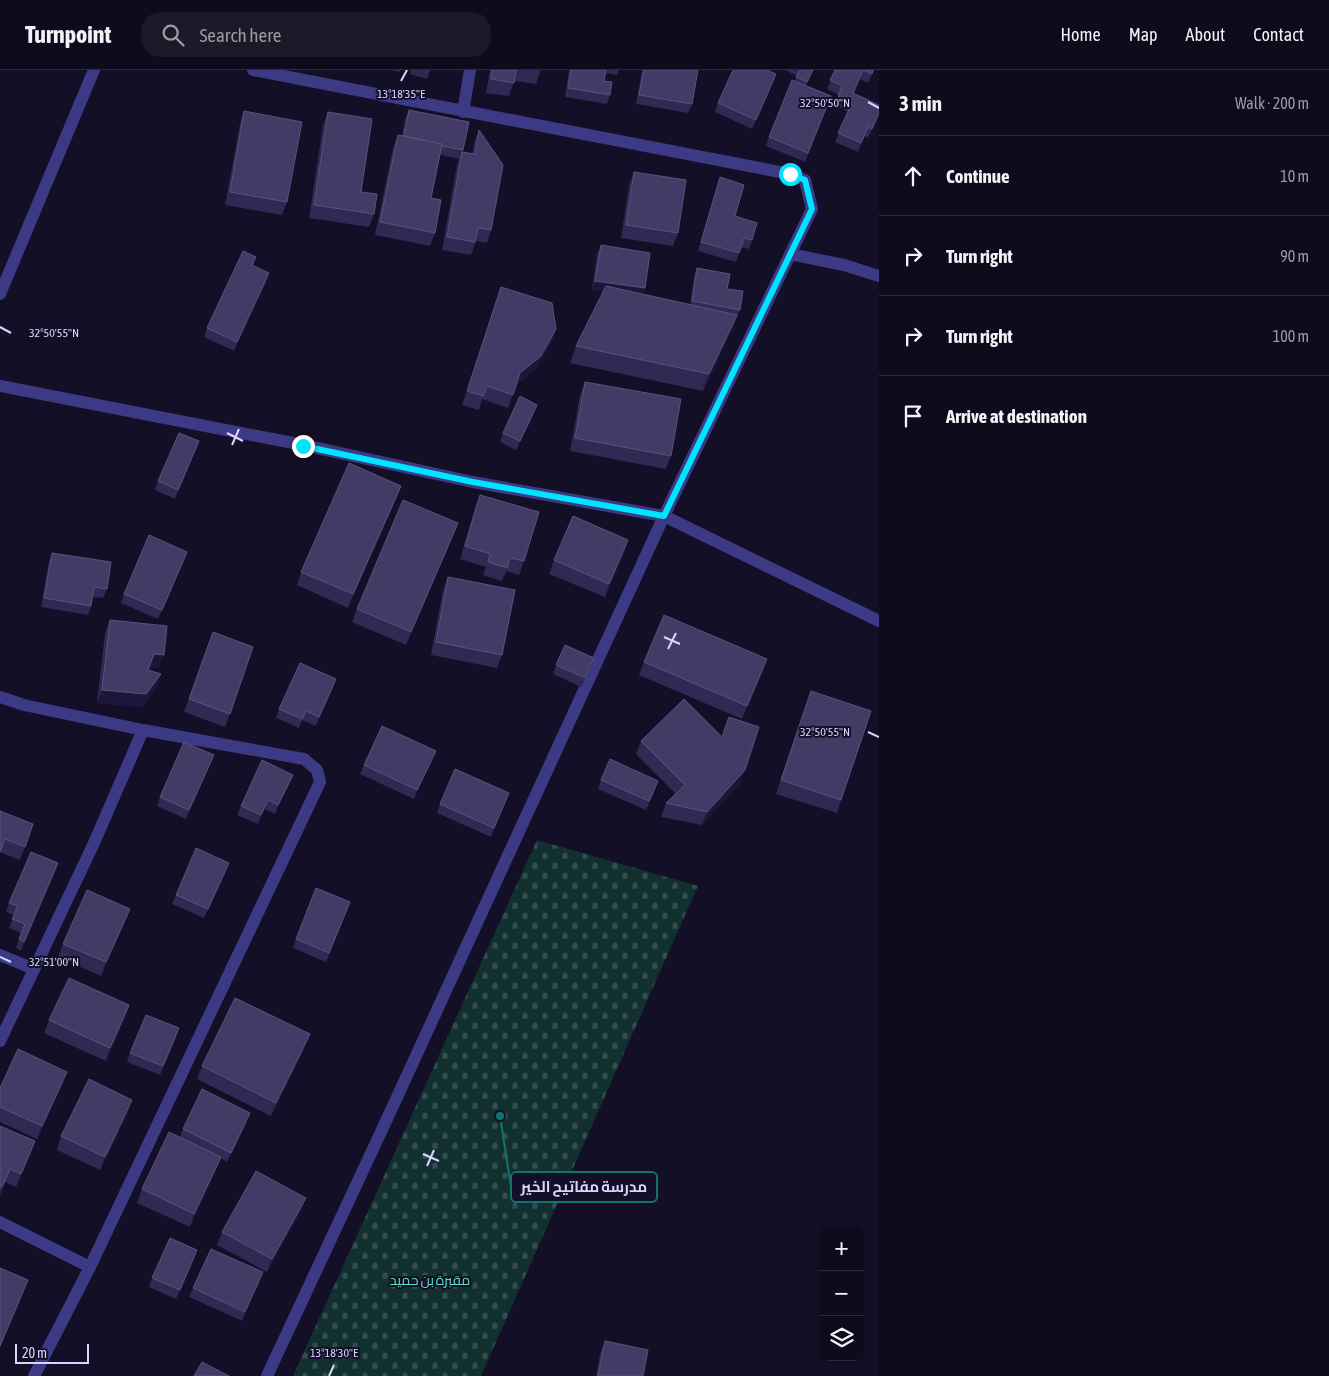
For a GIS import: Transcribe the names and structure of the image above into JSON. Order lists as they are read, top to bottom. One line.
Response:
{"parks":["مقبرة بن حميد"],"places":["مدرسة مفاتيح الخير"],"scale_bar":"20 m","page":{"header":"Turnpoint","search":"Search here","nav":["Home","Map","About","Contact"],"heading":["3 min","Walk · 200 m"],"list":[["Continue","10 m"],["Turn right","90 m"],["Turn right","100 m"],"Arrive at destination"],"map_buttons":["+","−"],"scale":"20 m"},"coordinates":["13°18'35\"E","32°50'50\"N","32°50'55\"N","32°51'00\"N","13°18'30\"E"]}
